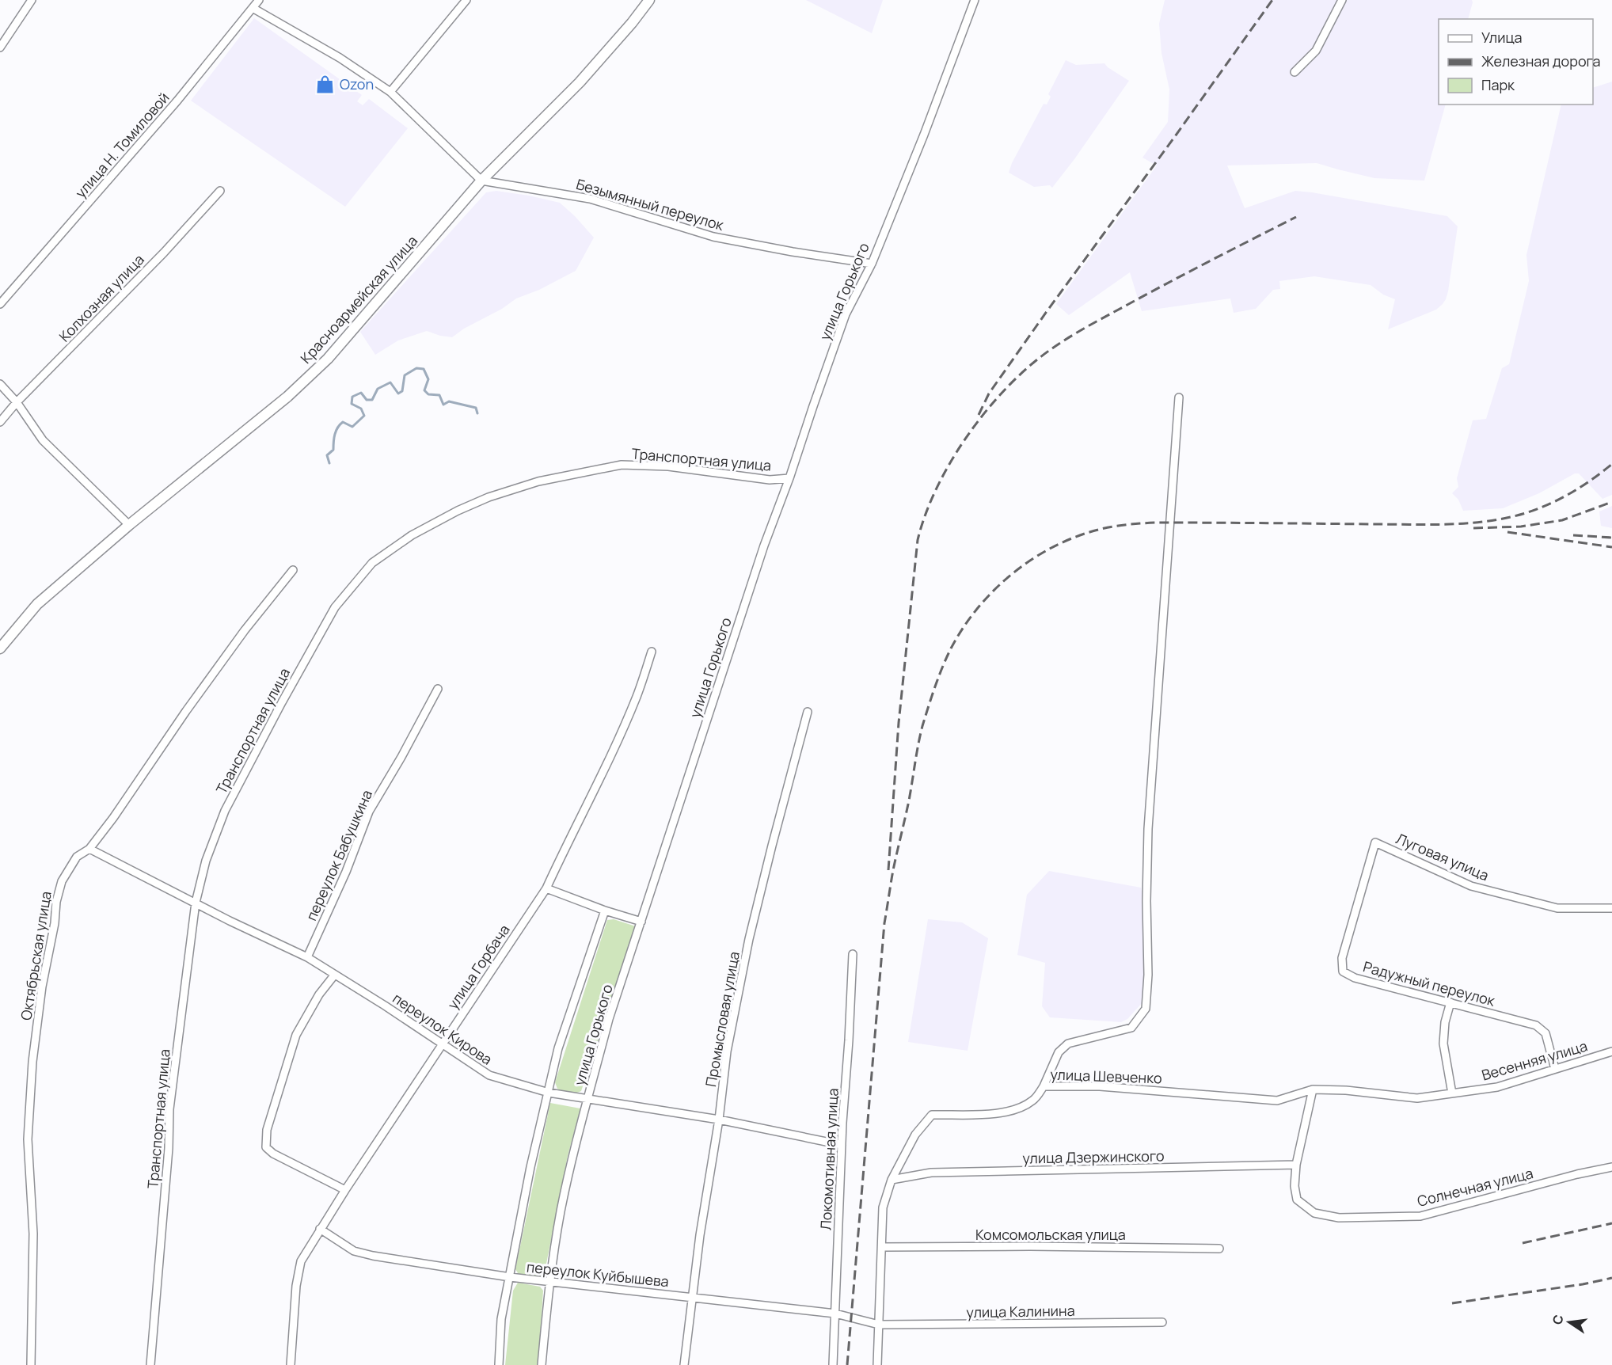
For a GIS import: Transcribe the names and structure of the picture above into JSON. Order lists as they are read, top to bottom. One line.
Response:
{"streets":{"main road":["Красноармейская улица"],"street":["улица Н. Томиловой","Безымянный переулок","улица Горького","Колхозная улица","Транспортная улица","переулок Бабушкина","Луговая улица","Октябрьская улица","улица Горбача","Радужный переулок","Промысловая улица","переулок Кирова","Весенняя улица","улица Шевченко","улица Дзержинского","Локомотивная улица","Солнечная улица","Комсомольская улица","переулок Куйбышева","улица Калинина"]},"crossings":[["Безымянный переулок","улица Горького"],["Безымянный переулок","Красноармейская улица"],["улица Горького","Транспортная улица"],["улица Горького","переулок Кирова"],["улица Горького","переулок Куйбышева"],["Транспортная улица","переулок Кирова"],["переулок Бабушкина","переулок Кирова"],["Луговая улица","Радужный переулок"],["Октябрьская улица","переулок Кирова"],["улица Горбача","переулок Кирова"],["улица Горбача","переулок Куйбышева"],["Радужный переулок","Весенняя улица"],["Промысловая улица","переулок Кирова"],["Промысловая улица","переулок Куйбышева"],["переулок Кирова","Локомотивная улица"],["Весенняя улица","улица Шевченко"],["улица Шевченко","улица Дзержинского"],["улица Шевченко","Комсомольская улица"],["улица Шевченко","переулок Куйбышева"],["улица Шевченко","улица Калинина"],["улица Дзержинского","Солнечная улица"],["Локомотивная улица","переулок Куйбышева"],["переулок Куйбышева","улица Калинина"]],"places":{"shop":["Ozon"]},"legend":["Улица","Железная дорога","Парк"],"north":"left"}
